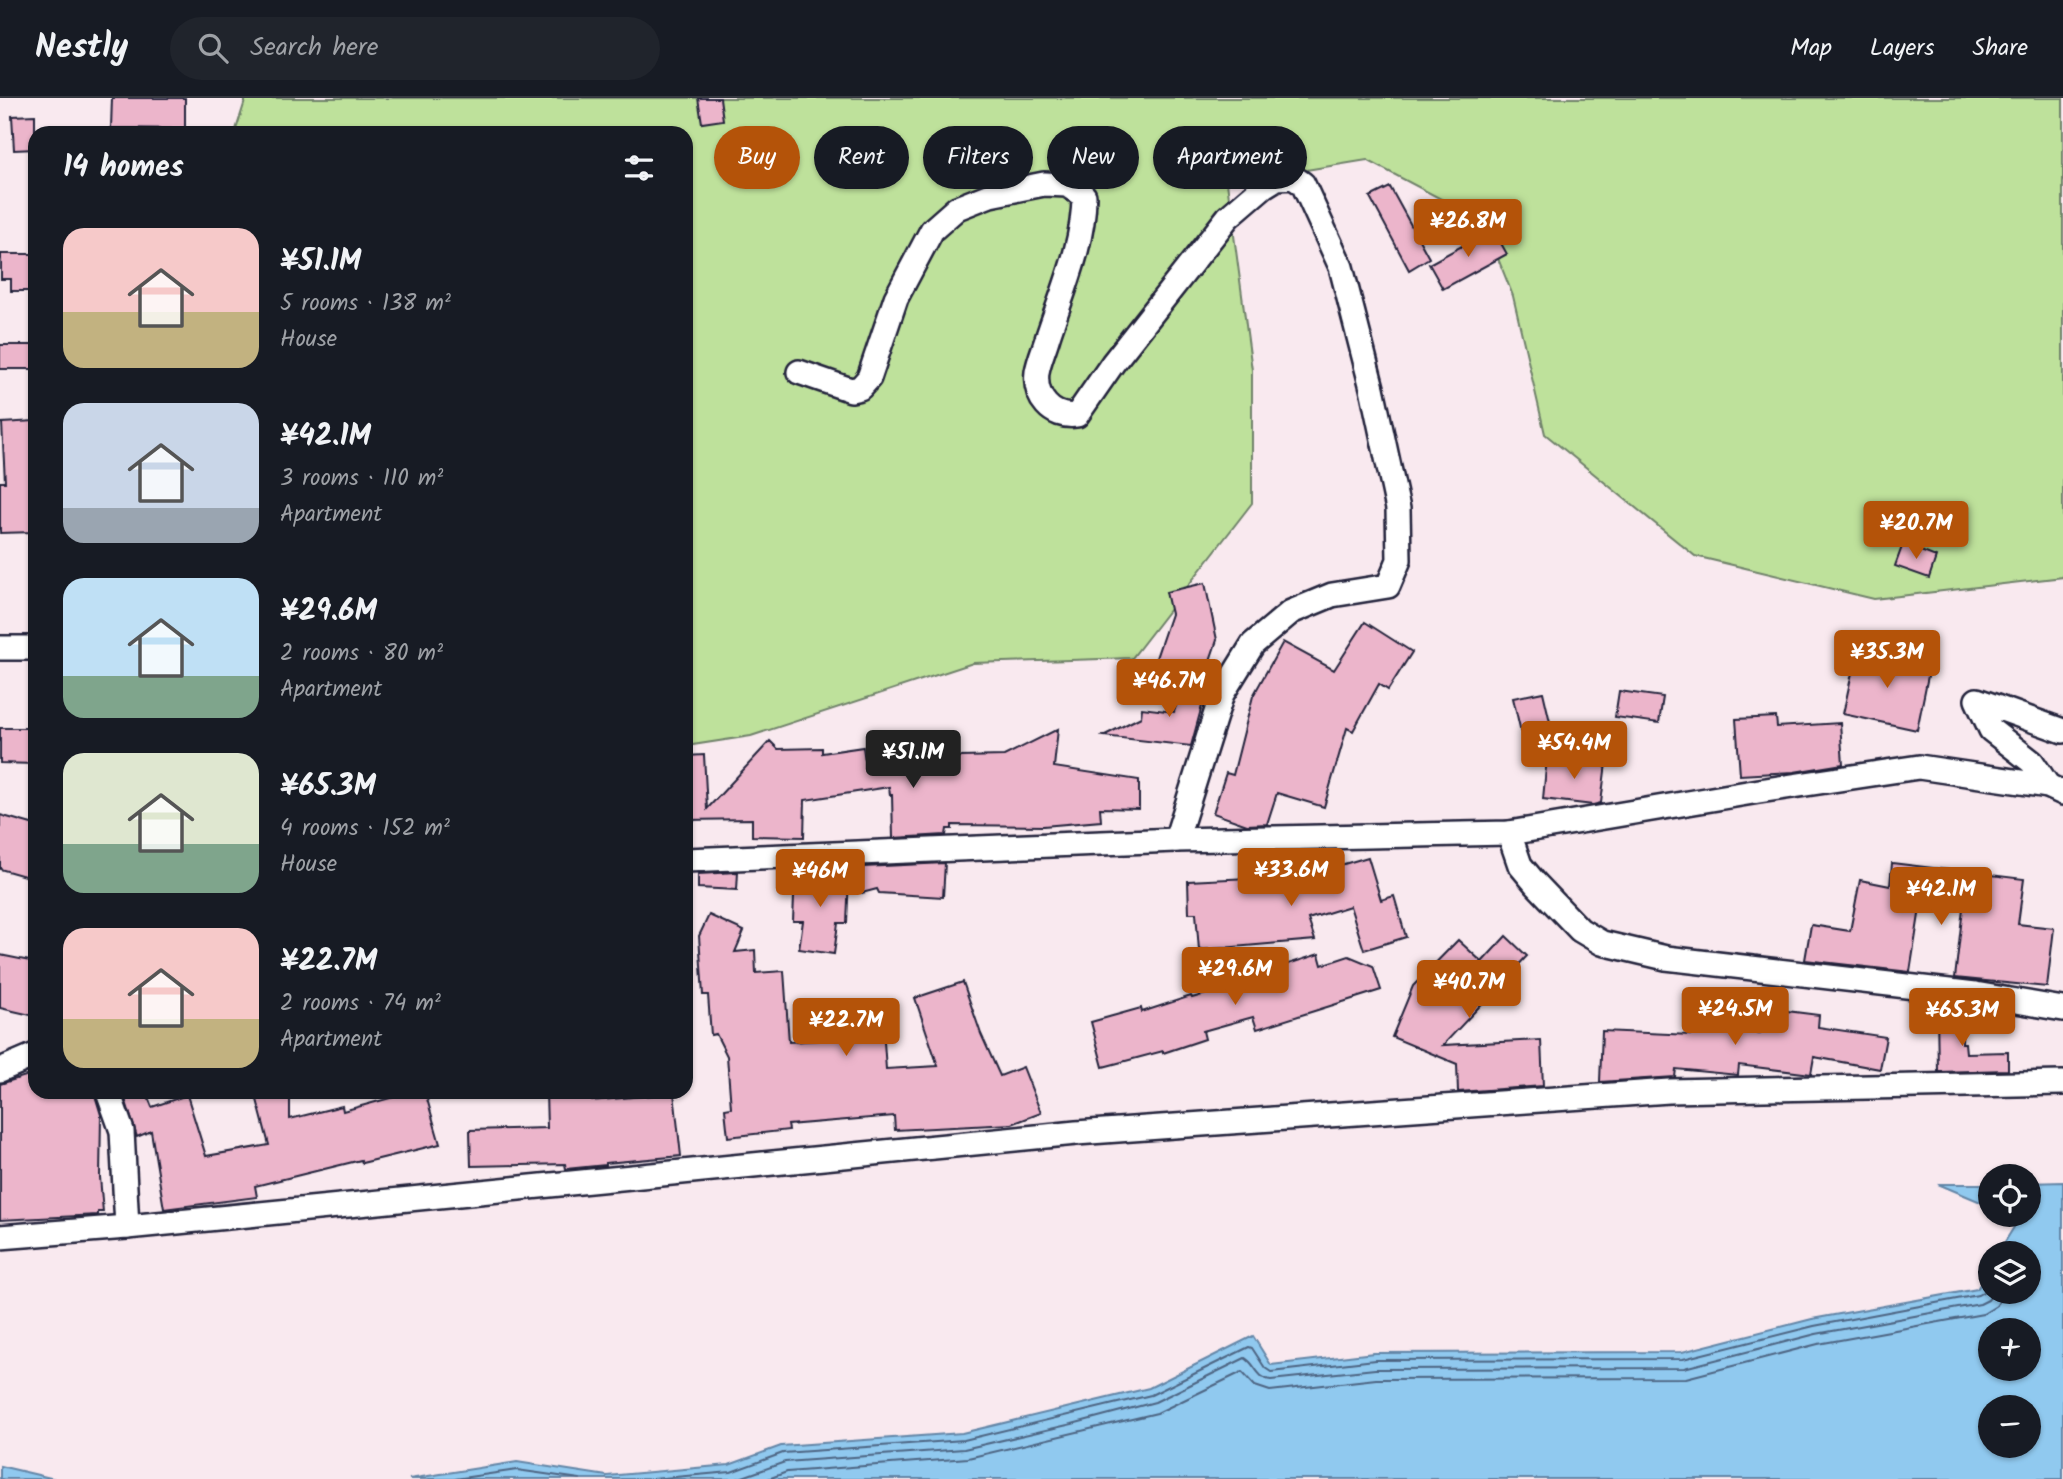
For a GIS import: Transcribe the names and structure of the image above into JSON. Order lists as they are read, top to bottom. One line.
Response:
{"page":{"header":"Nestly","search":"Search here","nav":["Map","Layers","Share"],"chip":["Buy","Rent","Filters","New","Apartment"],"heading":"14 homes","price":["¥26.8M","¥20.7M","¥35.3M","¥46.7M","¥54.4M","¥51.1M","¥33.6M","¥46M","¥42.1M","¥29.6M","¥40.7M","¥24.5M","¥65.3M","¥22.7M"],"list":[{"name":"¥51.1M","note":"5 rooms · 138 m² · House"},{"name":"¥42.1M","note":"3 rooms · 110 m² · Apartment"},{"name":"¥29.6M","note":"2 rooms · 80 m² · Apartment"},{"name":"¥65.3M","note":"4 rooms · 152 m² · House"},{"name":"¥22.7M","note":"2 rooms · 74 m² · Apartment"}],"map_buttons":["+","−"]}}
